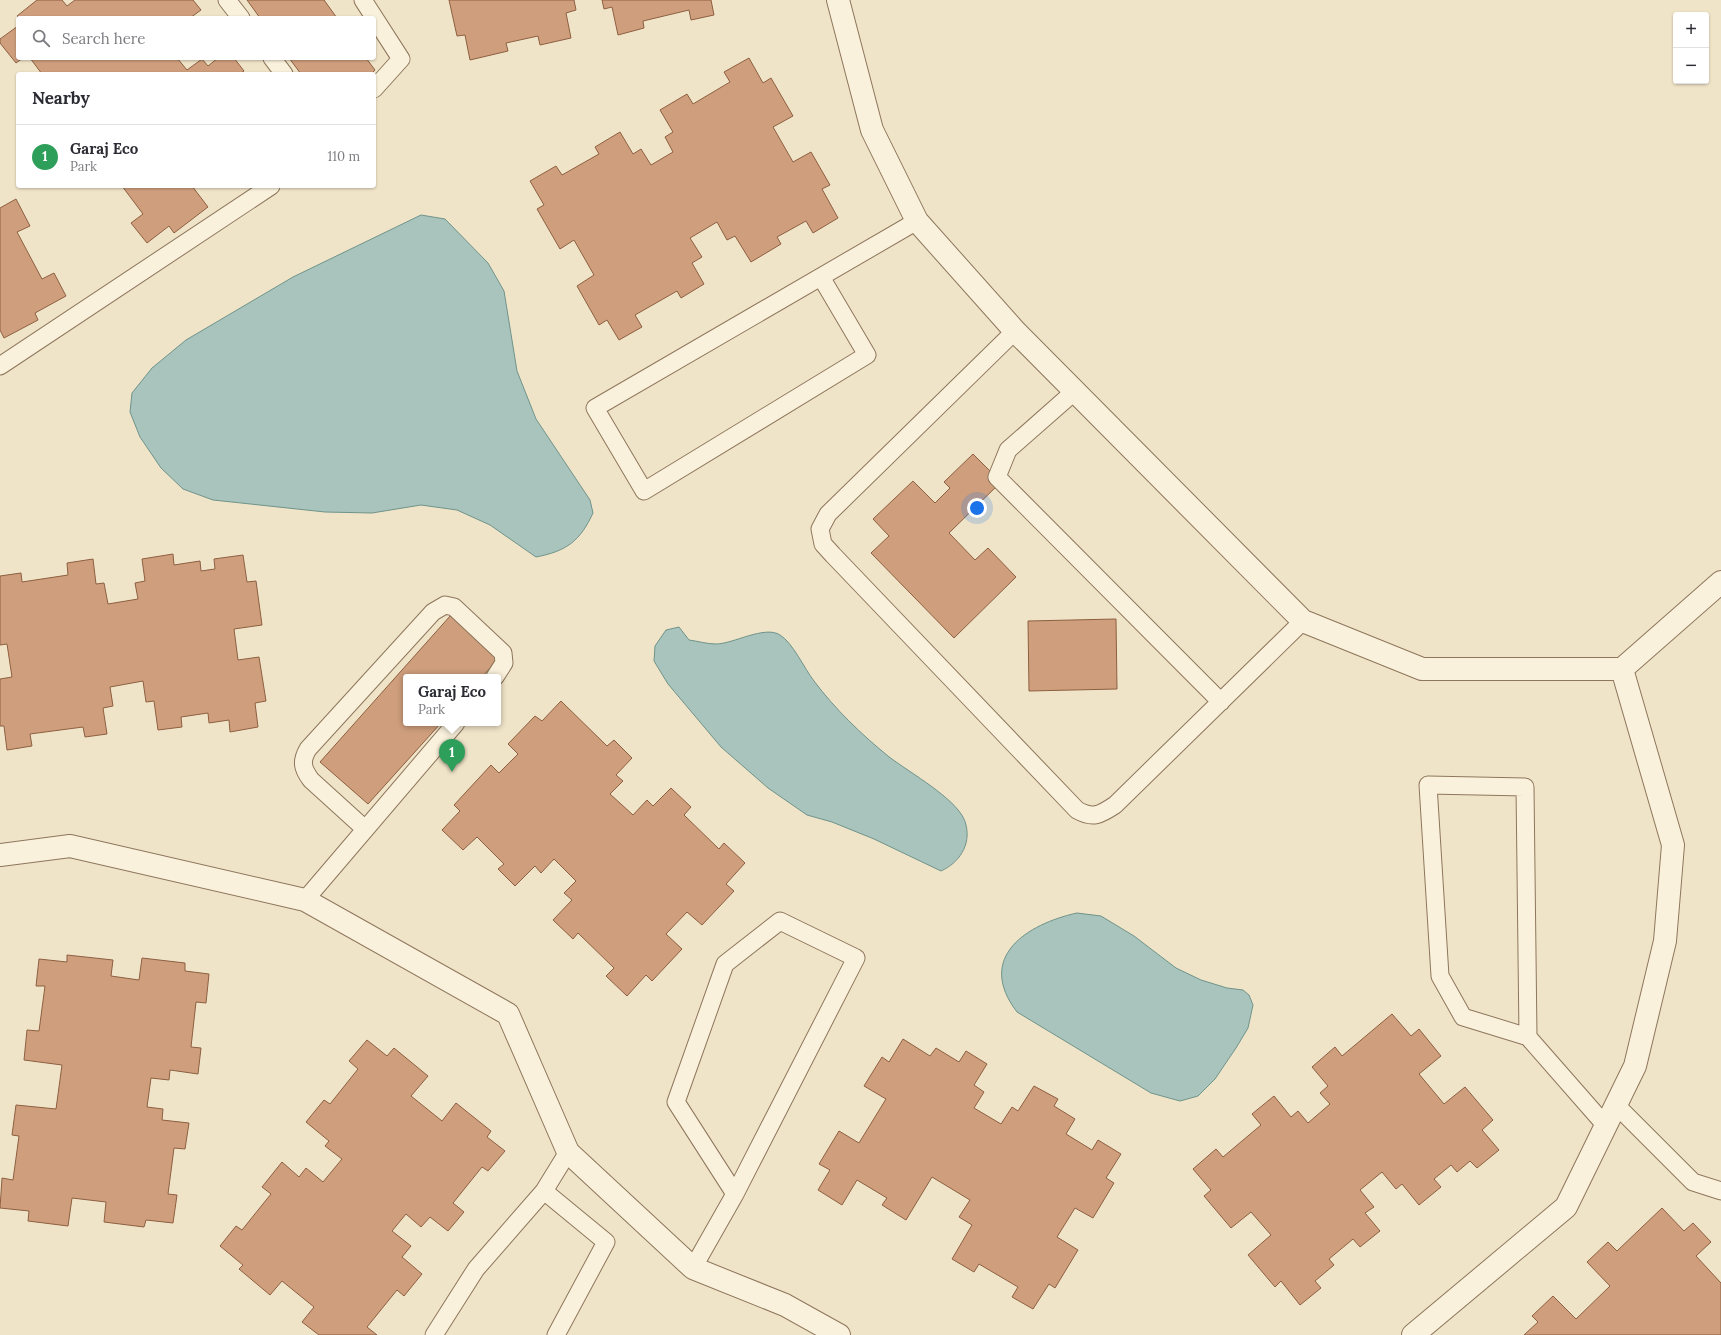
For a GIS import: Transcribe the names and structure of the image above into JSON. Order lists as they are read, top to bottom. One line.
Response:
{"page":{"map_buttons":["+","−"],"search":"Search here","heading":"Nearby","list":[{"mark":"1","name":"Garaj Eco","note":"Park","value":"110 m"}],"popup":["Garaj Eco","Park"],"pins":"1"}}
